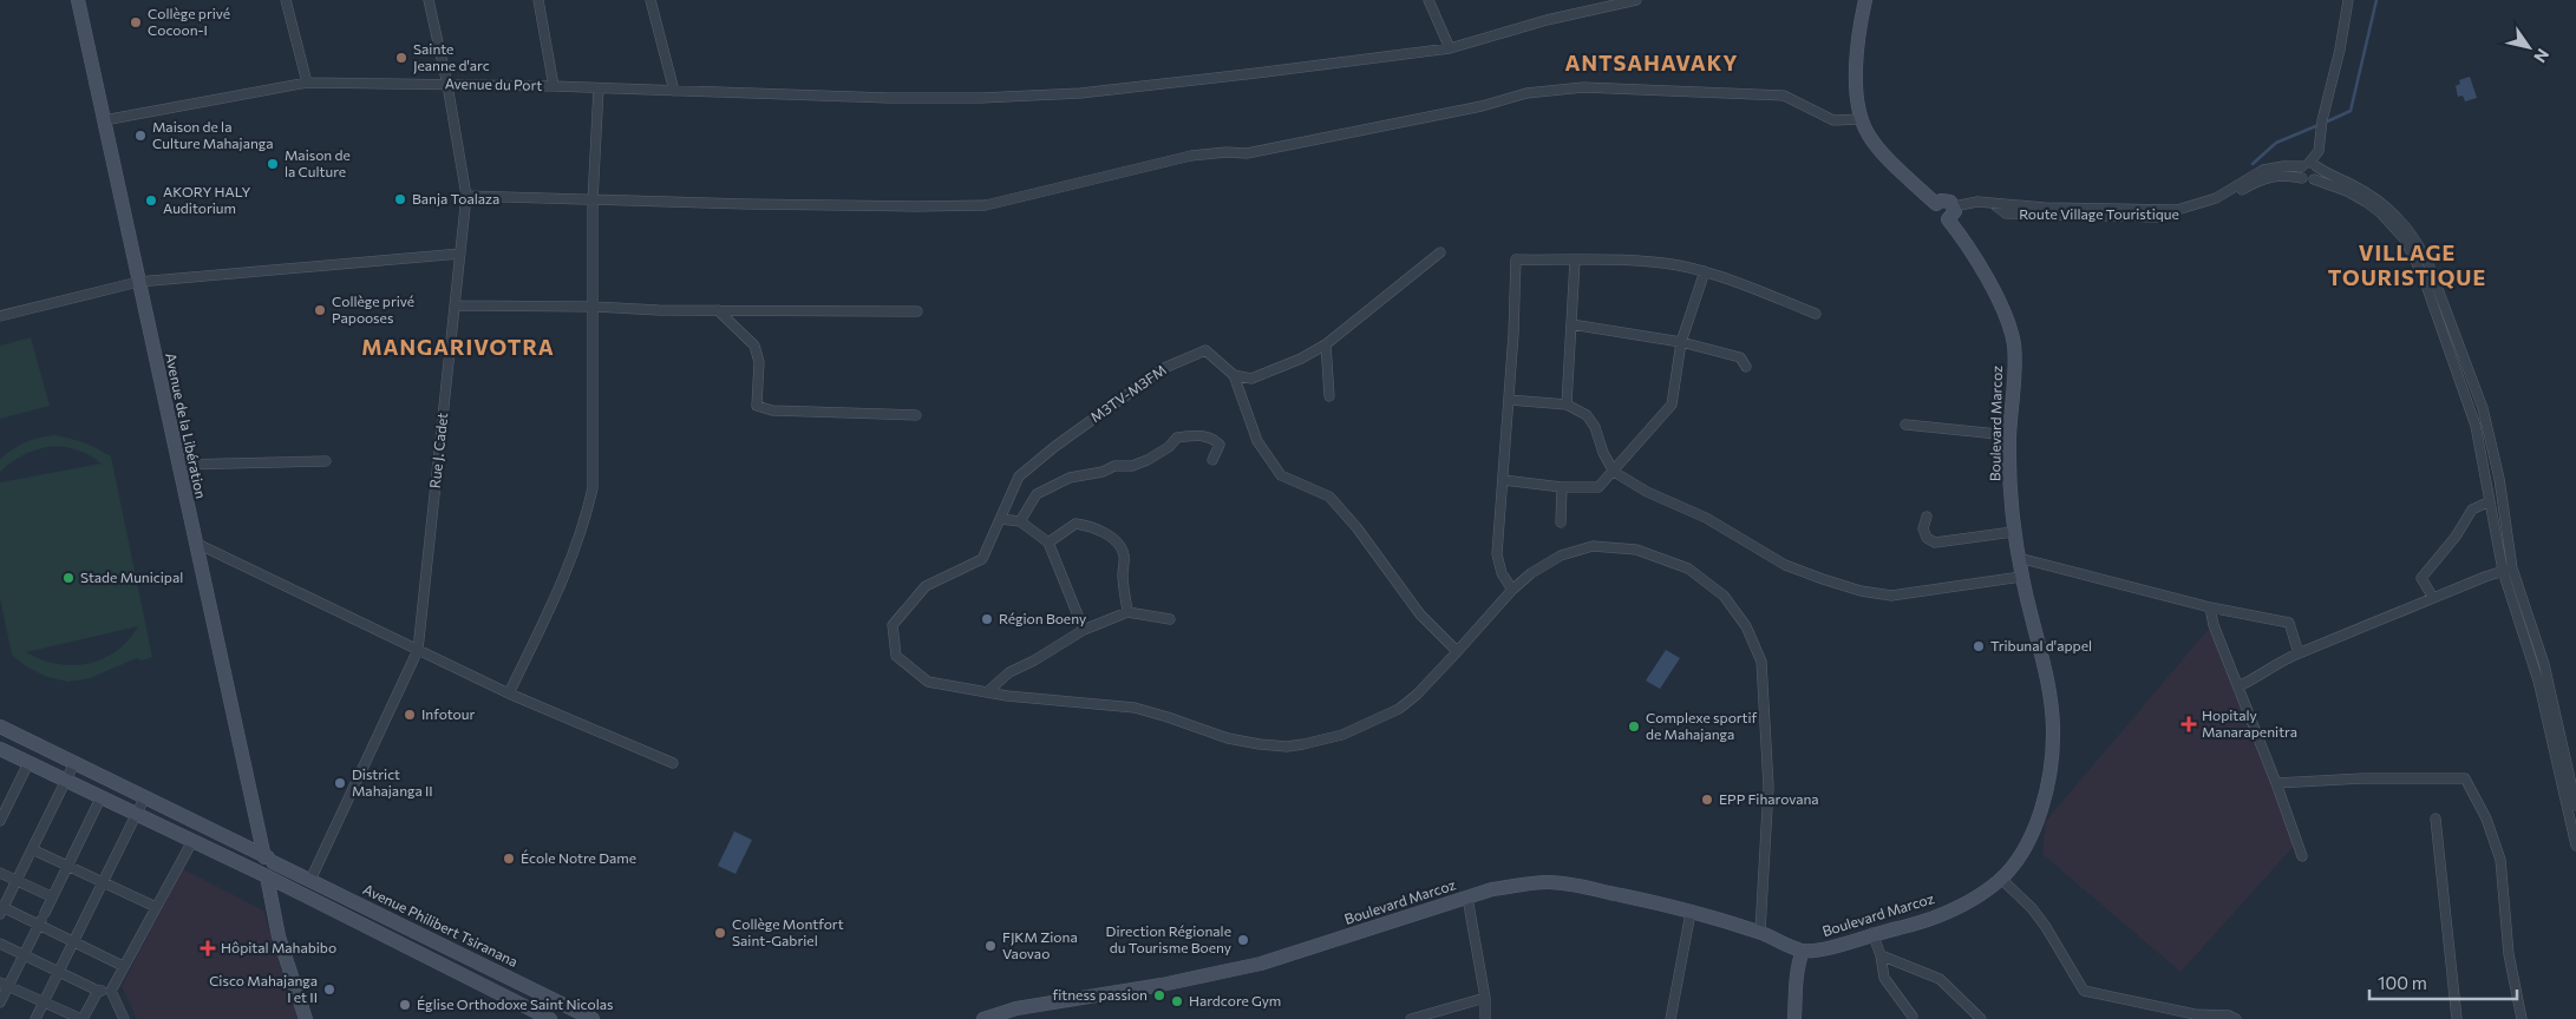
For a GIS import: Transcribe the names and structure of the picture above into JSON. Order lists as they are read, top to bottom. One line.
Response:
{"streets":{"main road":["Boulevard Marcoz","Avenue de la Libération","Avenue Philibert Tsiranana"],"street":["Avenue du Port","Route Village Touristique","M3TV-M3FM","Rue J. Cadet"]},"crossings":[["Avenue du Port","Avenue de la Libération"],["Avenue du Port","Rue J. Cadet"],["Route Village Touristique","Boulevard Marcoz"],["Avenue de la Libération","Avenue Philibert Tsiranana"],["Rue J. Cadet","Avenue Philibert Tsiranana"]],"districts":["ANTSAHAVAKY","VILLAGE TOURISTIQUE","MANGARIVOTRA"],"places":{"other":["Collège privé Cocoon-I","Sainte Jeanne d'arc","Maison de la Culture Mahajanga","Maison de la Culture","Banja Toalaza","AKORY HALY Auditorium","Collège privé Papooses","Stade Municipal","Région Boeny","Tribunal d'appel","Infotour","Complexe sportif de Mahajanga","District Mahajanga II","EPP Fiharovana","École Notre Dame","Collège Montfort Saint-Gabriel","Direction Régionale du Tourisme Boeny","FJKM Ziona Vaovao","Cisco Mahajanga I et II","fitness passion","Hardcore Gym","Église Orthodoxe Saint Nicolas"],"health":["Hopitaly Manarapenitra","Hôpital Mahabibo"]},"scale_bar":"100 m","north":"bottom right"}
